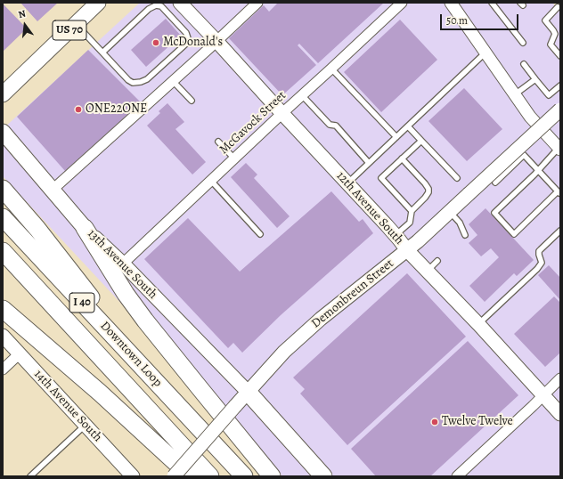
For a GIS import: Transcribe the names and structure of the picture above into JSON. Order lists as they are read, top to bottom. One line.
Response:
{"streets":{"highway":["I 40","Downtown Loop"],"main road":["US 70","12th Avenue South","13th Avenue South","Demonbreun Street","14th Avenue South"],"street":["McGavock Street"]},"crossings":[["McGavock Street","12th Avenue South"],["McGavock Street","13th Avenue South"],["12th Avenue South","Demonbreun Street"],["13th Avenue South","Demonbreun Street"]],"places":["McDonald's","ONE22ONE","Twelve Twelve"],"scale_bar":"50 m","north":"top"}
